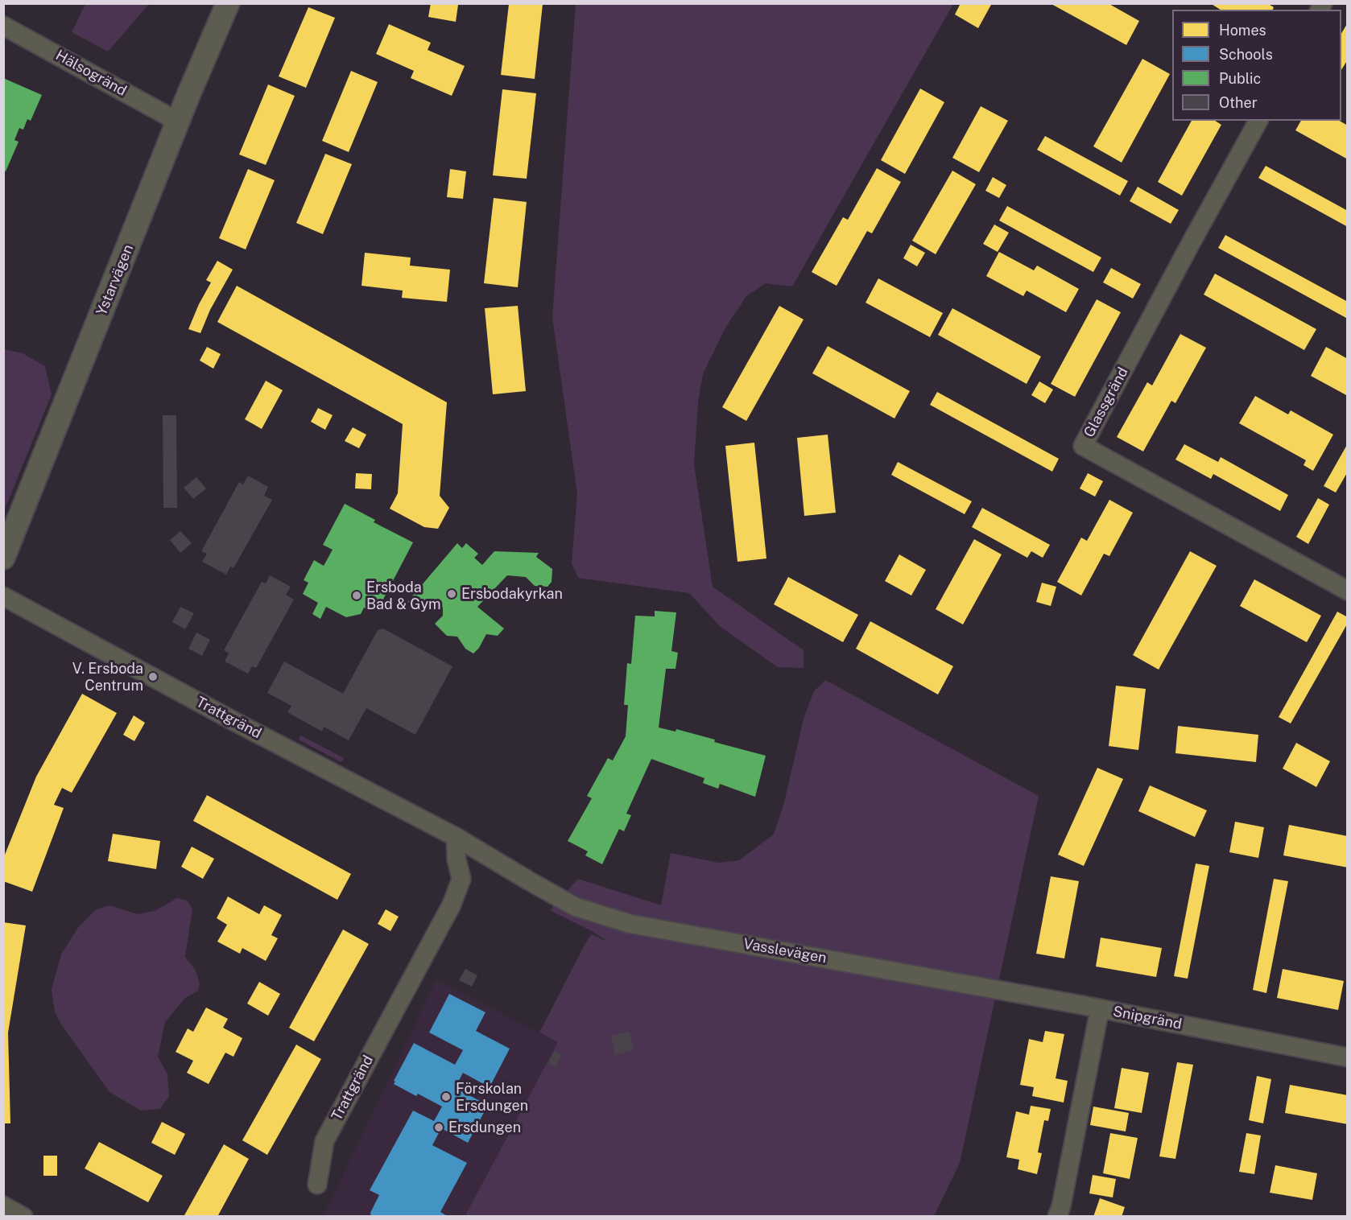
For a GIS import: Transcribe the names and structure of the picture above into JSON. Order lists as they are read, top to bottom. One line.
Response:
{"streets":{"street":["Hälsogränd","Ystarvägen","Glassgränd","Trattgränd","Vasslevägen","Snipgränd"]},"crossings":[["Hälsogränd","Ystarvägen"],["Trattgränd","Vasslevägen"],["Vasslevägen","Snipgränd"]],"places":["Ersbodakyrkan","Ersboda Bad & Gym","V. Ersboda Centrum","Förskolan Ersdungen","Ersdungen"],"legend":["Homes","Schools","Public","Other"]}
